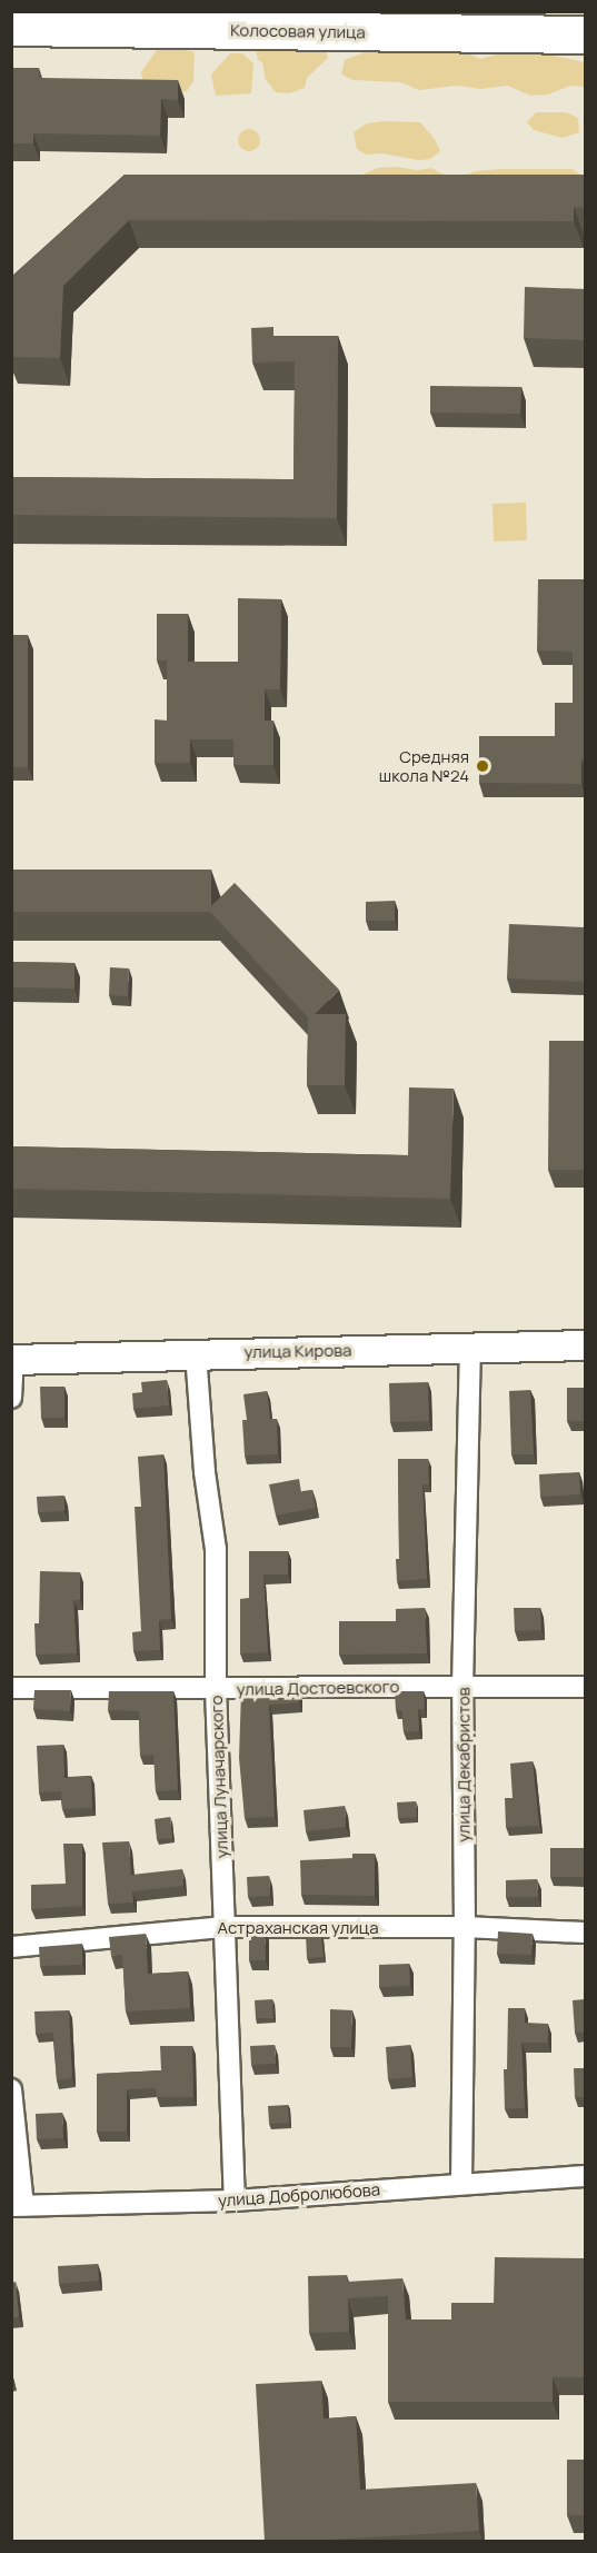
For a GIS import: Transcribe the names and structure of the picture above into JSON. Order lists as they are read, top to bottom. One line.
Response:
{"streets":{"highway":["Колосовая улица"],"main road":["улица Кирова"],"street":["улица Достоевского","улица Декабристов","улица Луначарского","Астраханская улица","улица Добролюбова"]},"crossings":[["улица Кирова","улица Декабристов"],["улица Кирова","улица Луначарского"],["улица Достоевского","улица Декабристов"],["улица Достоевского","улица Луначарского"],["улица Декабристов","Астраханская улица"],["улица Декабристов","улица Добролюбова"],["улица Луначарского","Астраханская улица"],["улица Луначарского","улица Добролюбова"]],"places":["Средняя школа №24"]}
